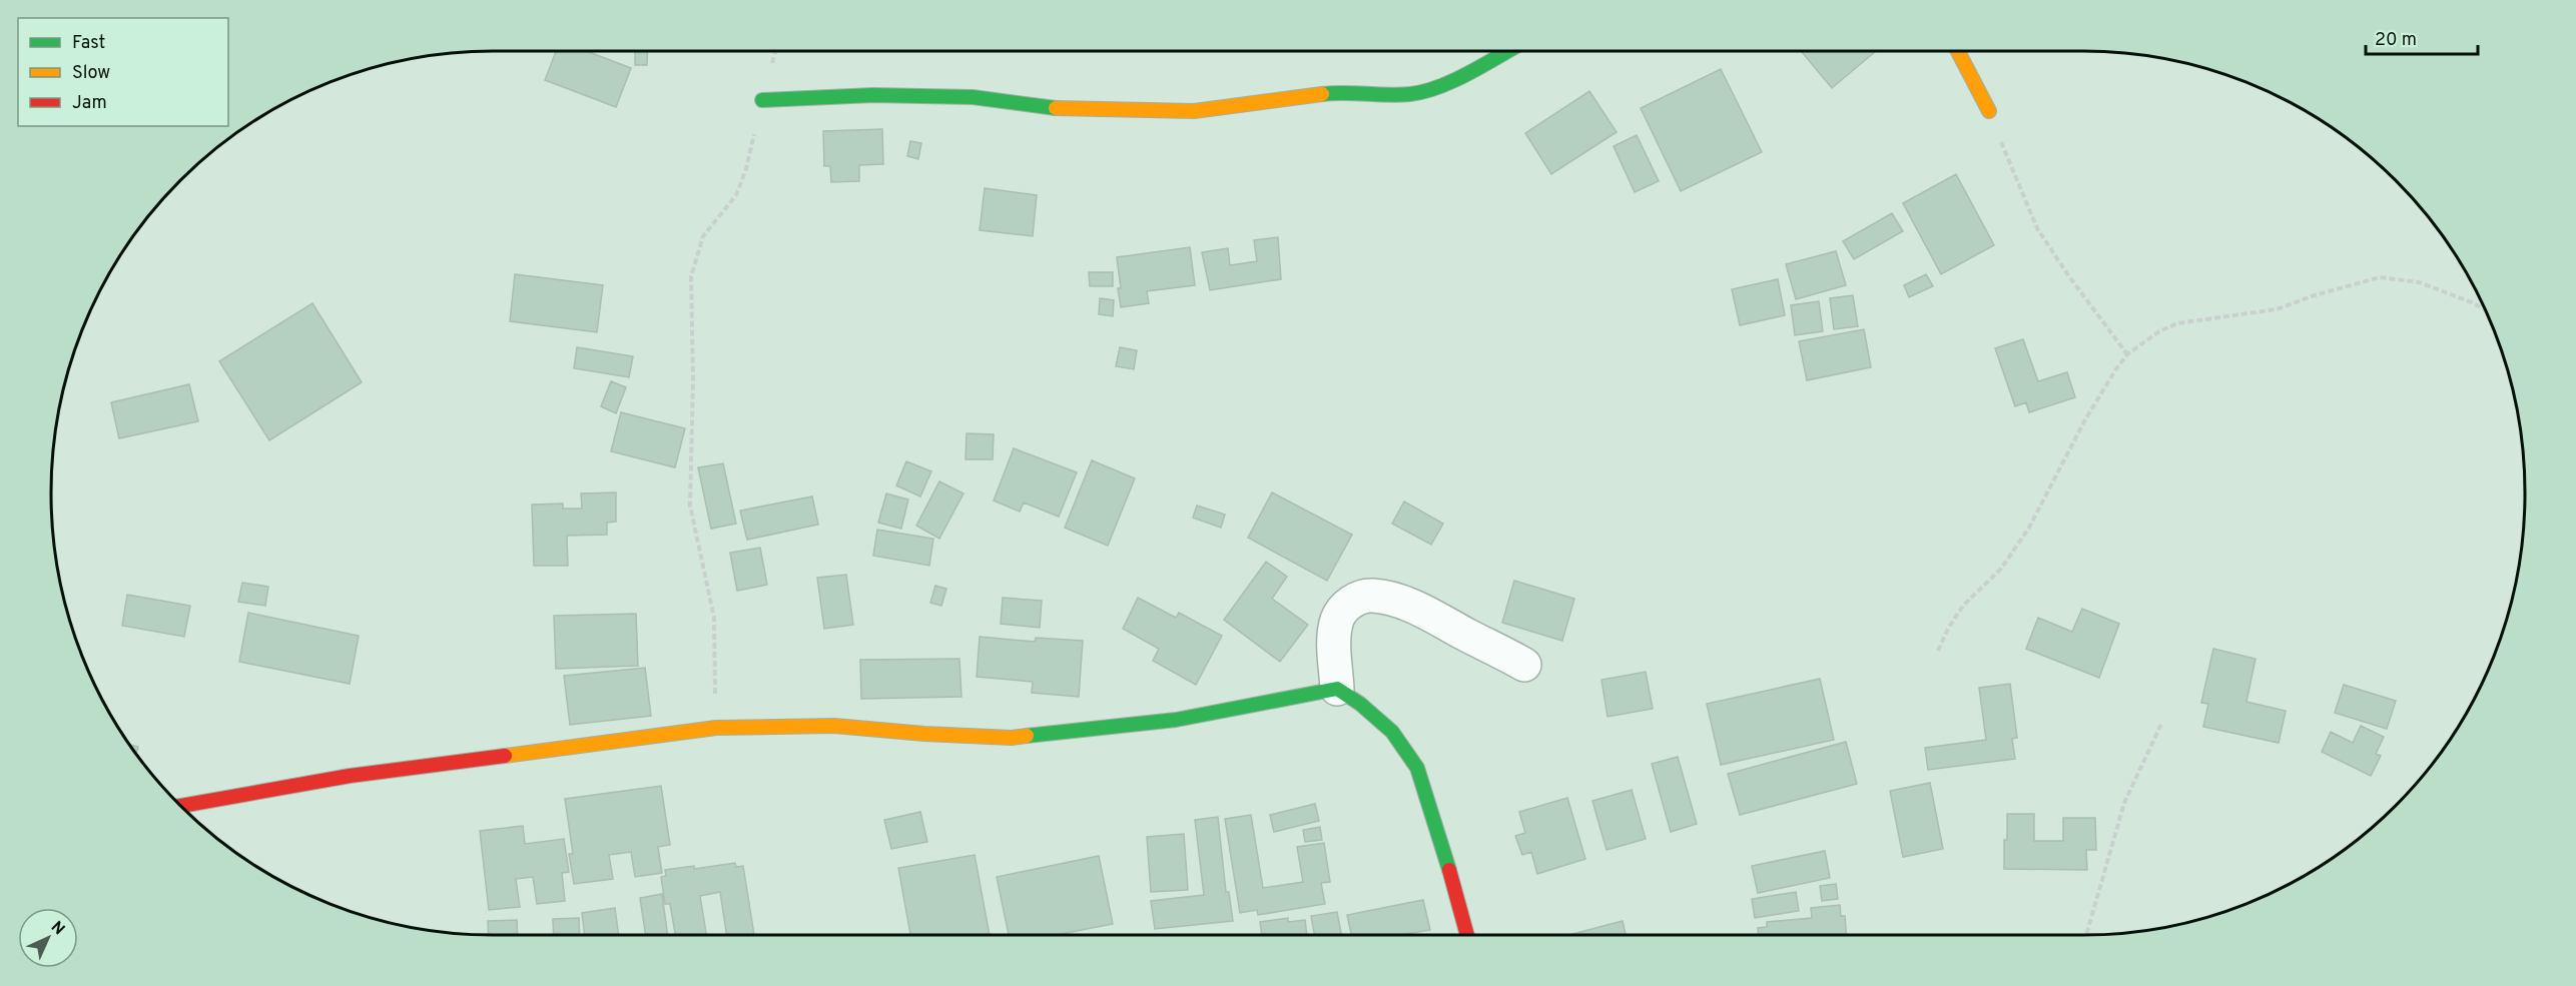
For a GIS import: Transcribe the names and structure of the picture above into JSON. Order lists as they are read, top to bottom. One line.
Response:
{"legend":["Fast","Slow","Jam"],"scale_bar":"20 m","north":"top right"}
